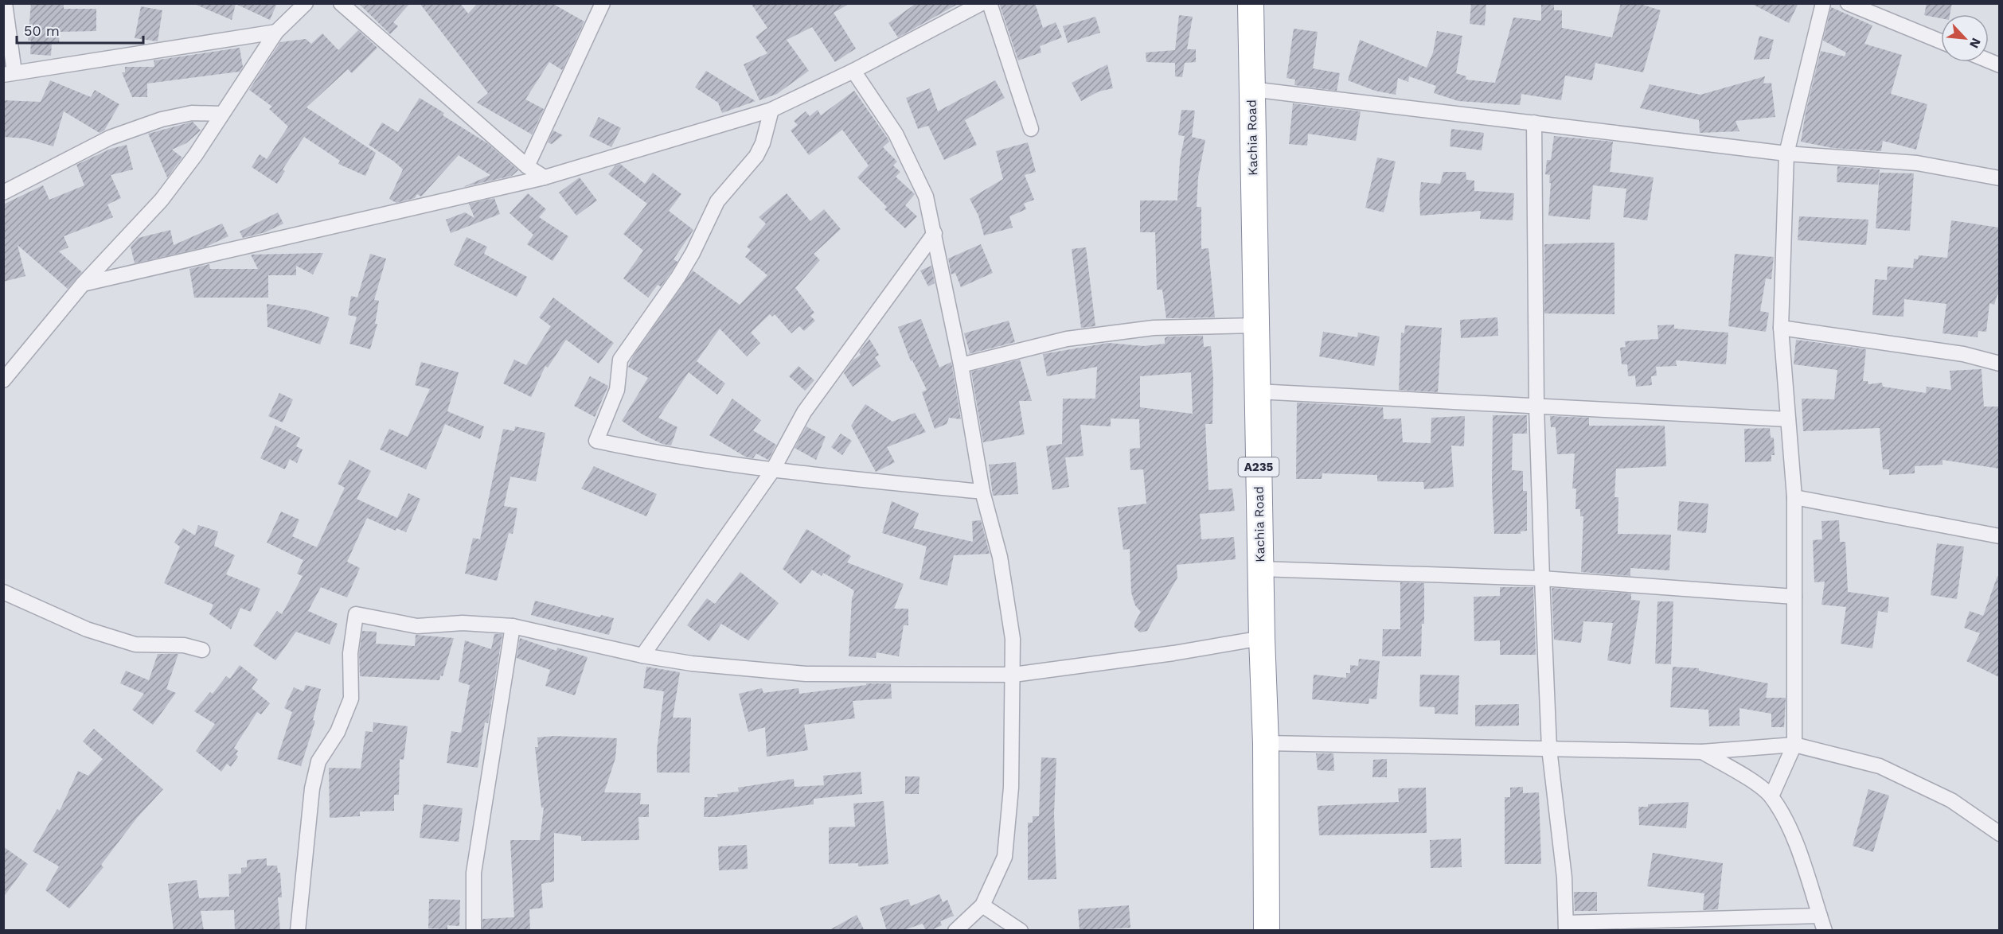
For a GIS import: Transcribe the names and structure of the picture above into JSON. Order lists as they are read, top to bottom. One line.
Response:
{"streets":{"highway":["Kachia Road","A235"]},"scale_bar":"50 m","north":"bottom right"}
